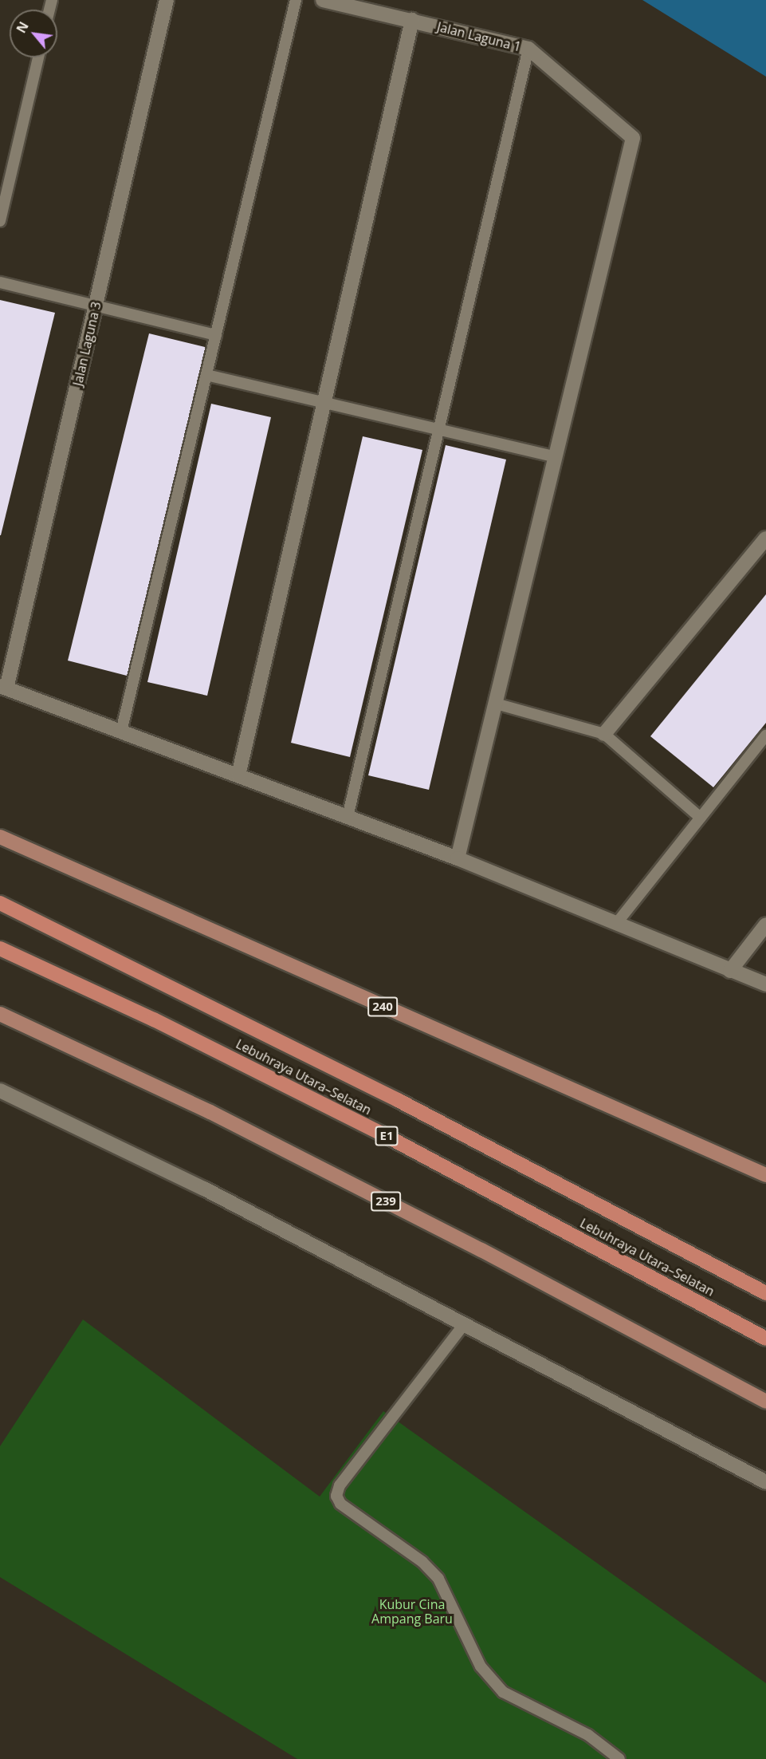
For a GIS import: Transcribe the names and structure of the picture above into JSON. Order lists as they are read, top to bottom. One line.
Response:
{"streets":{"highway":["Lebuhraya Utara–Selatan","E1"],"main road":["240","239"],"street":["Jalan Laguna 1","Jalan Laguna 3"]},"parks":["Kubur Cina Ampang Baru"],"north":"top left"}
